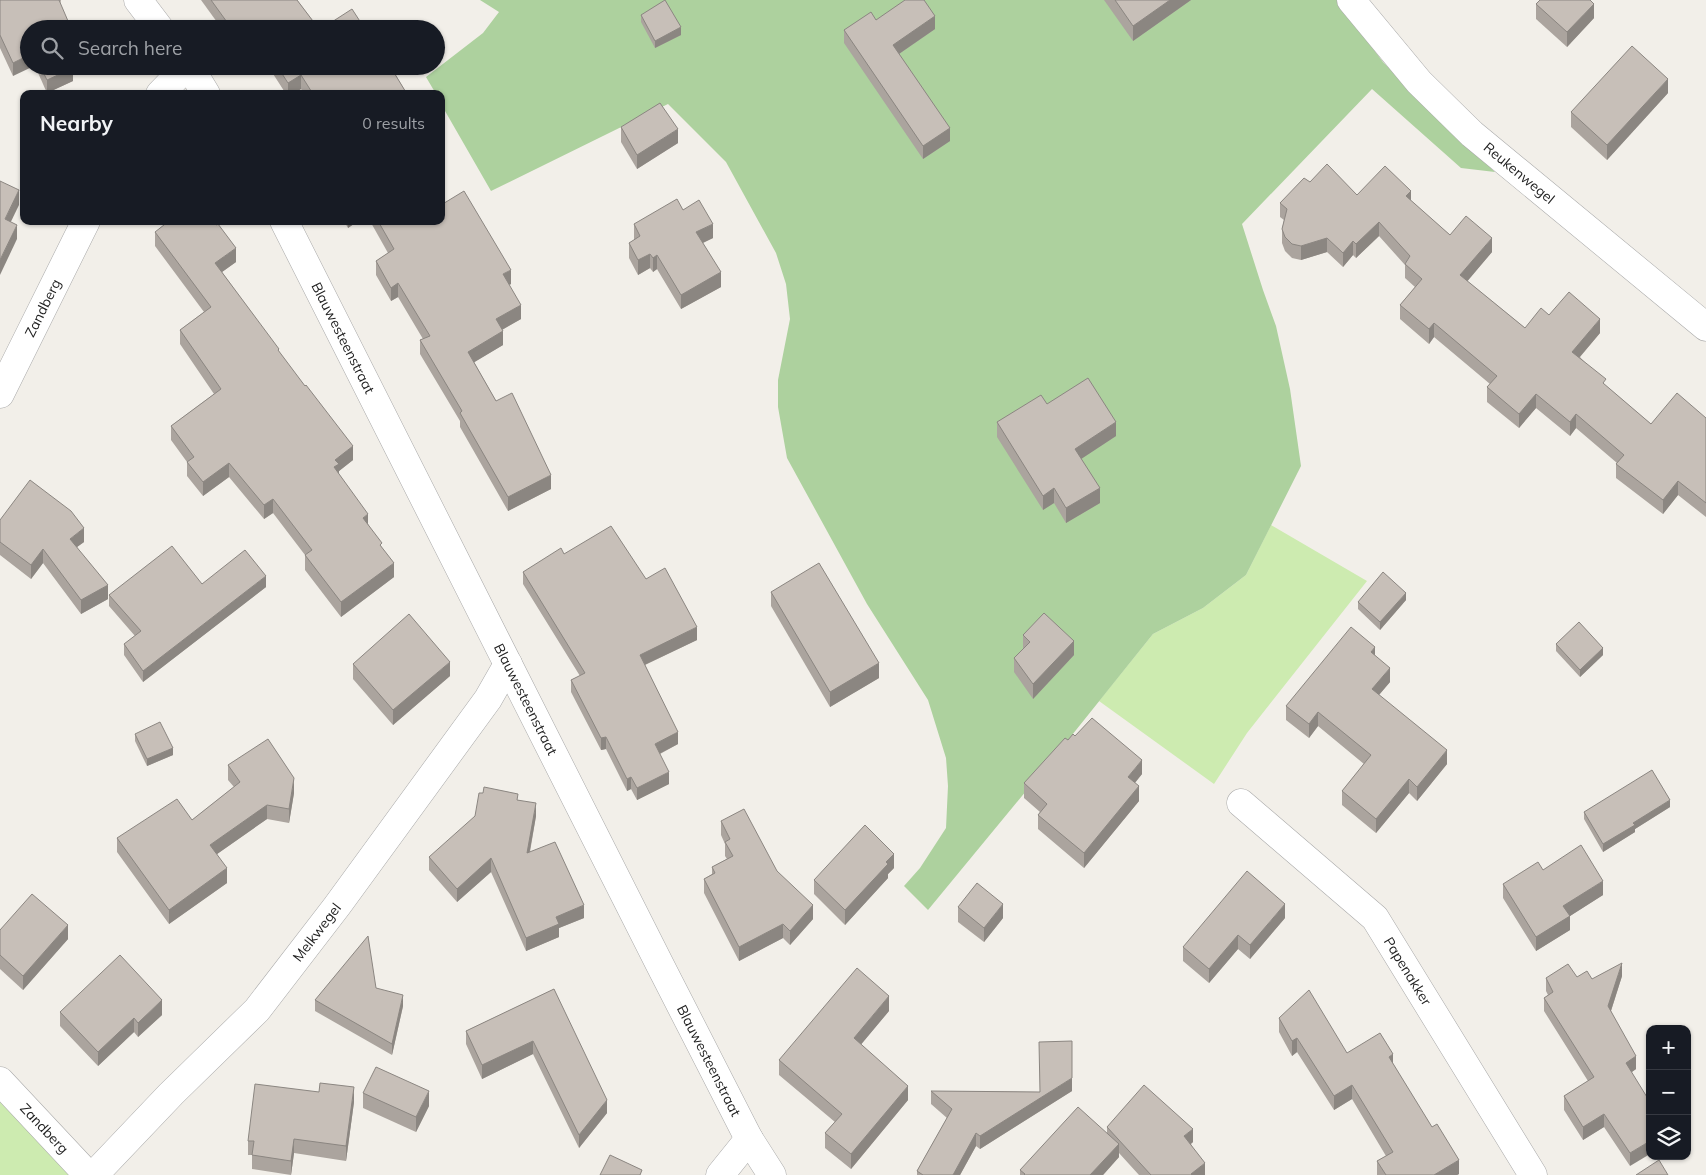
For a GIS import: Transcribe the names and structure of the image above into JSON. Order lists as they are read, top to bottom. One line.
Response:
{"streets":{"street":["Reukenwegel","Zandberg","Blauwesteenstraat","Melkwegel","Papenakker"]},"crossings":[["Blauwesteenstraat","Melkwegel"]],"page":{"search":"Search here","heading":["Nearby","0 results"],"map_buttons":["+","−"]}}
